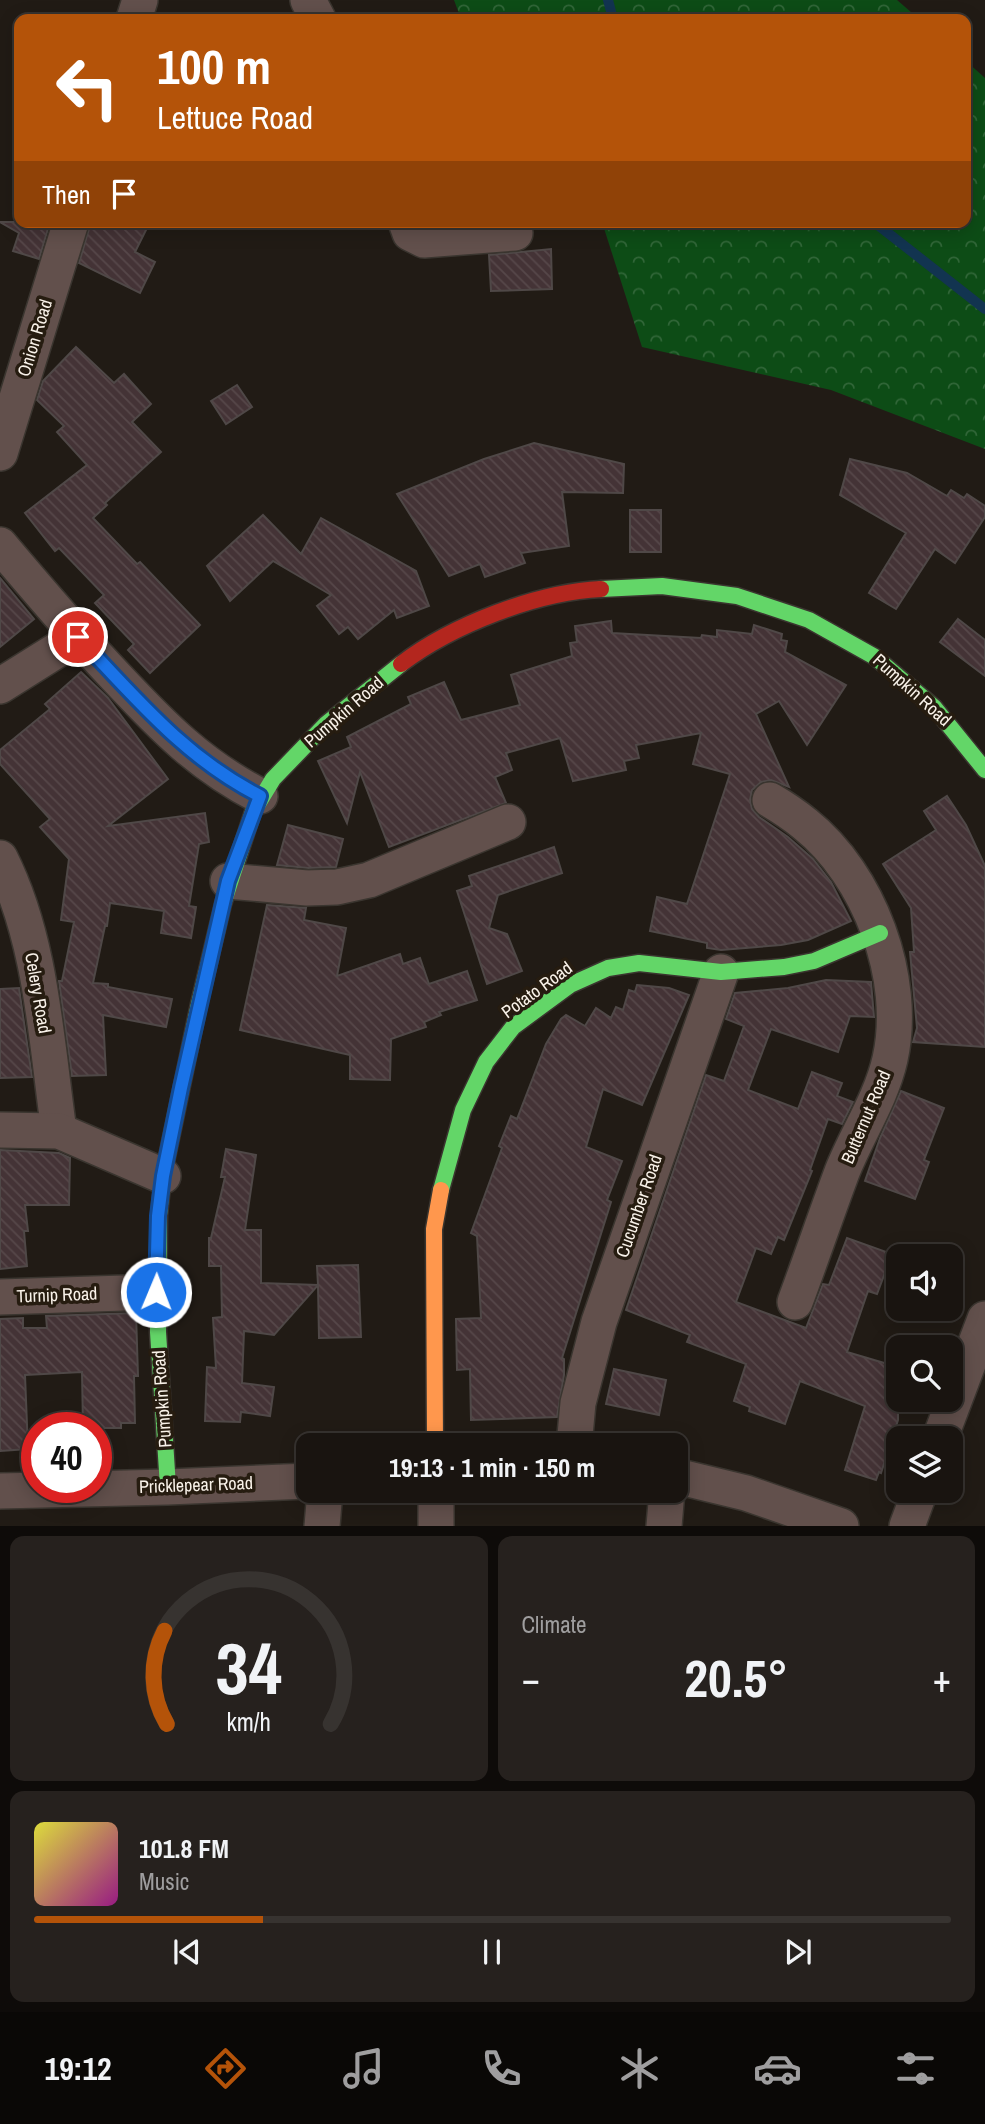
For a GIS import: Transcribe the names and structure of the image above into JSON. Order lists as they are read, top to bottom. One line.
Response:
{"streets":{"street":["Onion Road","Pumpkin Road","Potato Road","Celery Road","Butternut Road","Cucumber Road","Turnip Road","Pricklepear Road"]},"crossings":[["Pumpkin Road","Turnip Road"],["Pumpkin Road","Pricklepear Road"],["Potato Road","Butternut Road"],["Potato Road","Cucumber Road"]],"page":{"turn":["100 m","Lettuce Road"],"then":"Then","limit":"40","trip":"19:13 · 1 min · 150 m","tile":"Climate","heat":["−","20.5°","+"],"song":["101.8 FM","Music"],"tabs":"19:12","gauge":["34","km/h"]}}
